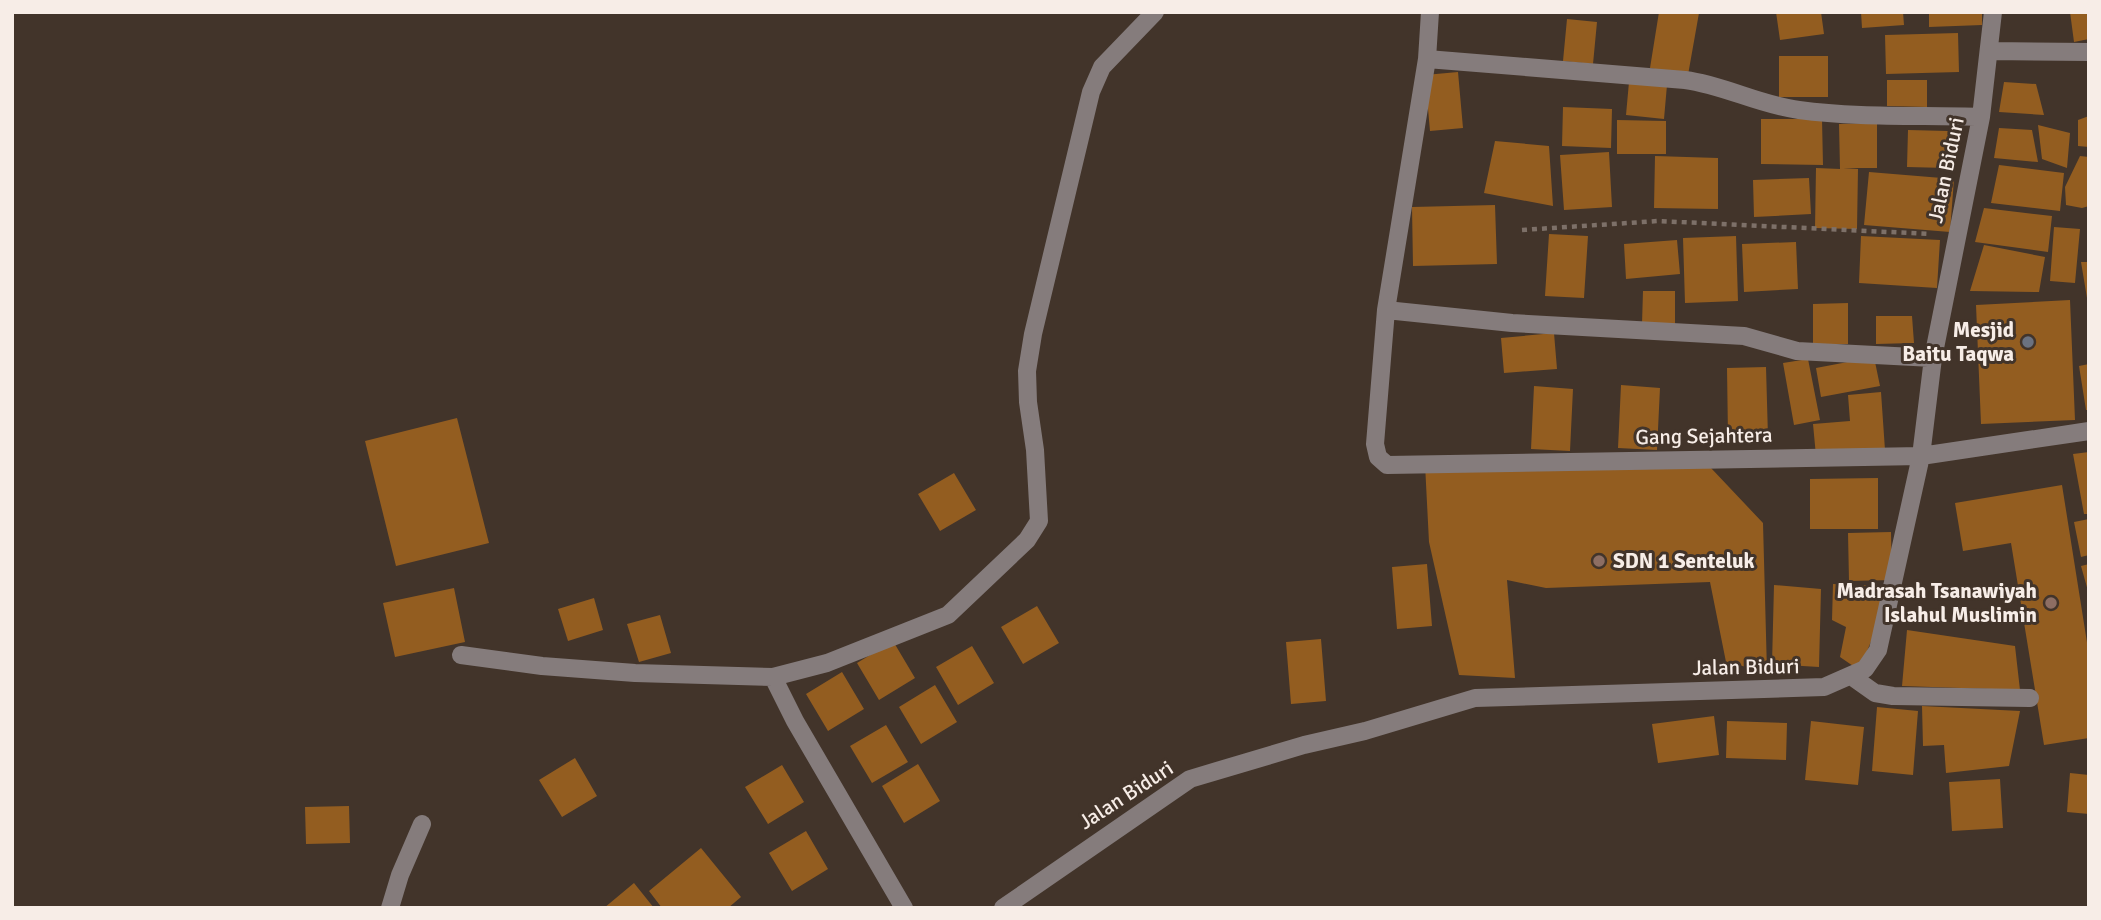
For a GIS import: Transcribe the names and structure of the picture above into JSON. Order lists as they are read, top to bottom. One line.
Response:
{"streets":{"street":["Jalan Biduri","Gang Sejahtera"]},"crossings":[["Jalan Biduri","Gang Sejahtera"]],"places":["Mesjid Baitu Taqwa","SDN 1 Senteluk","Madrasah Tsanawiyah Islahul Muslimin"]}
